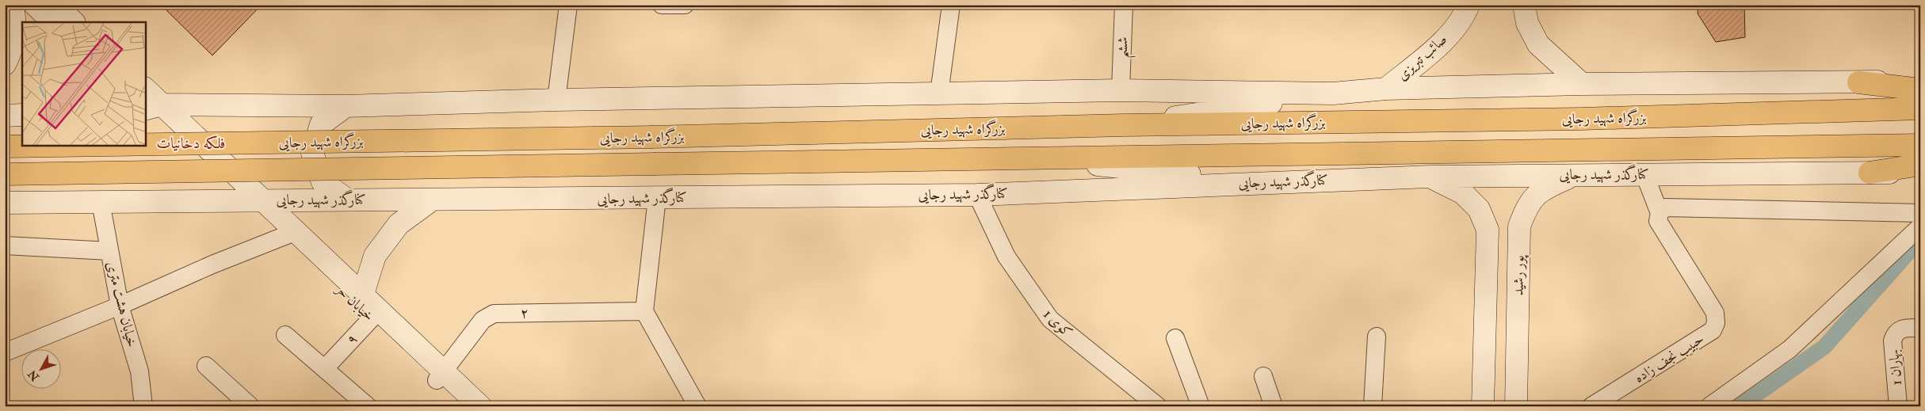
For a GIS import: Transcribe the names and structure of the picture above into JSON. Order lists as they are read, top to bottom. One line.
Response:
{"streets":{"highway":["بزرگراه شهید رجایی"],"main road":["صائب تبریزی","کنارگذر شهید رجایی","پور رشید","خیابان حر"],"street":["ششم","خیابان هشت متری","۲","کوی 1","۹","حبیب نجف زاده","بهاران 1"]},"crossings":[["کنارگذر شهید رجایی","پور رشید"],["کنارگذر شهید رجایی","خیابان حر"],["کنارگذر شهید رجایی","خیابان هشت متری"],["کنارگذر شهید رجایی","کوی 1"],["کنارگذر شهید رجایی","حبیب نجف زاده"],["خیابان حر","۲"],["خیابان حر","۹"]],"districts":["فلکه دخانیات"],"north":"bottom left"}
